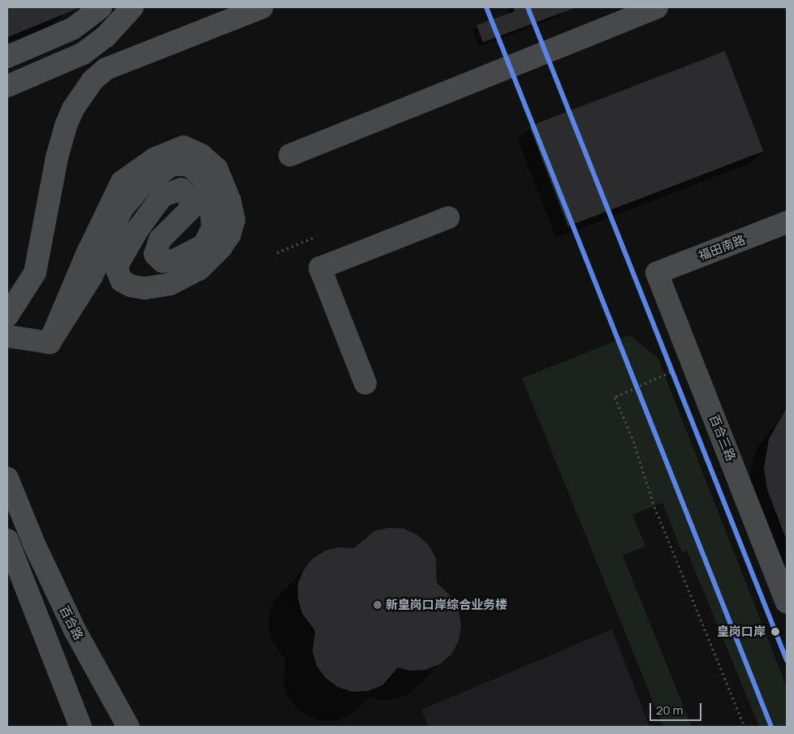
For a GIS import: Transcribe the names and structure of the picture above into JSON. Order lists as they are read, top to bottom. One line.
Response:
{"streets":{"main road":["福田南路","百合路"],"street":["百合三路"]},"crossings":[["福田南路","百合三路"]],"places":["新皇岗口岸综合业务楼","皇岗口岸"],"scale_bar":"20 m"}
